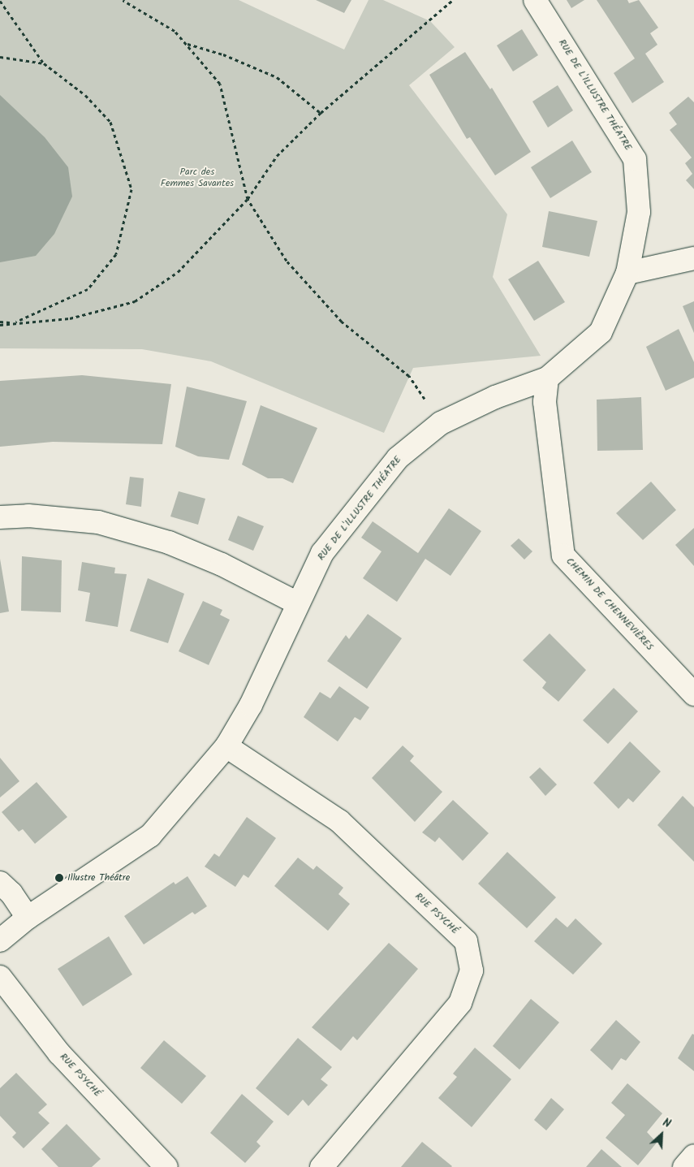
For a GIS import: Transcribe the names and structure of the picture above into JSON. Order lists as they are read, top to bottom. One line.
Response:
{"streets":{"street":["RUE DE L'ILLUSTRE THÉATRE","CHEMIN DE CHENNEVIÈRES","RUE PSYCHÉ"]},"crossings":[["RUE DE L'ILLUSTRE THÉATRE","CHEMIN DE CHENNEVIÈRES"],["RUE DE L'ILLUSTRE THÉATRE","RUE PSYCHÉ"]],"parks":["Parc des Femmes Savantes"],"places":["Illustre Théâtre"],"north":"top right"}
